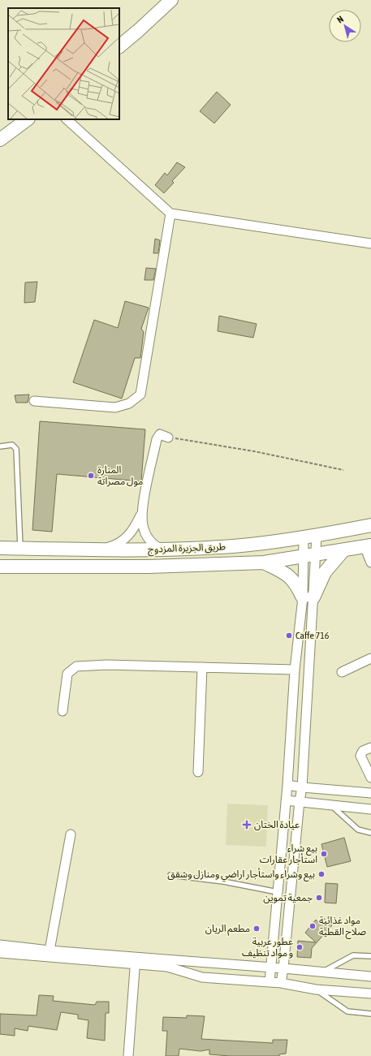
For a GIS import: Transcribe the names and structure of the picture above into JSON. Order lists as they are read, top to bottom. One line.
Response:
{"streets":{"main road":["طريق الجزيرة المزدوج"]},"places":{"other":["المنارة مول مصراتة","Caffe 716","بيع شراء استأجار عقارات","بيع وشراء واستأجار اراضي ومنازل وشقق","جمعية تموين","مواد غذائية صلاح القطية","مطعم الريان","عطور عربية و مواد تنظيف"],"health":["عيادة الختان"]},"north":"top left"}
